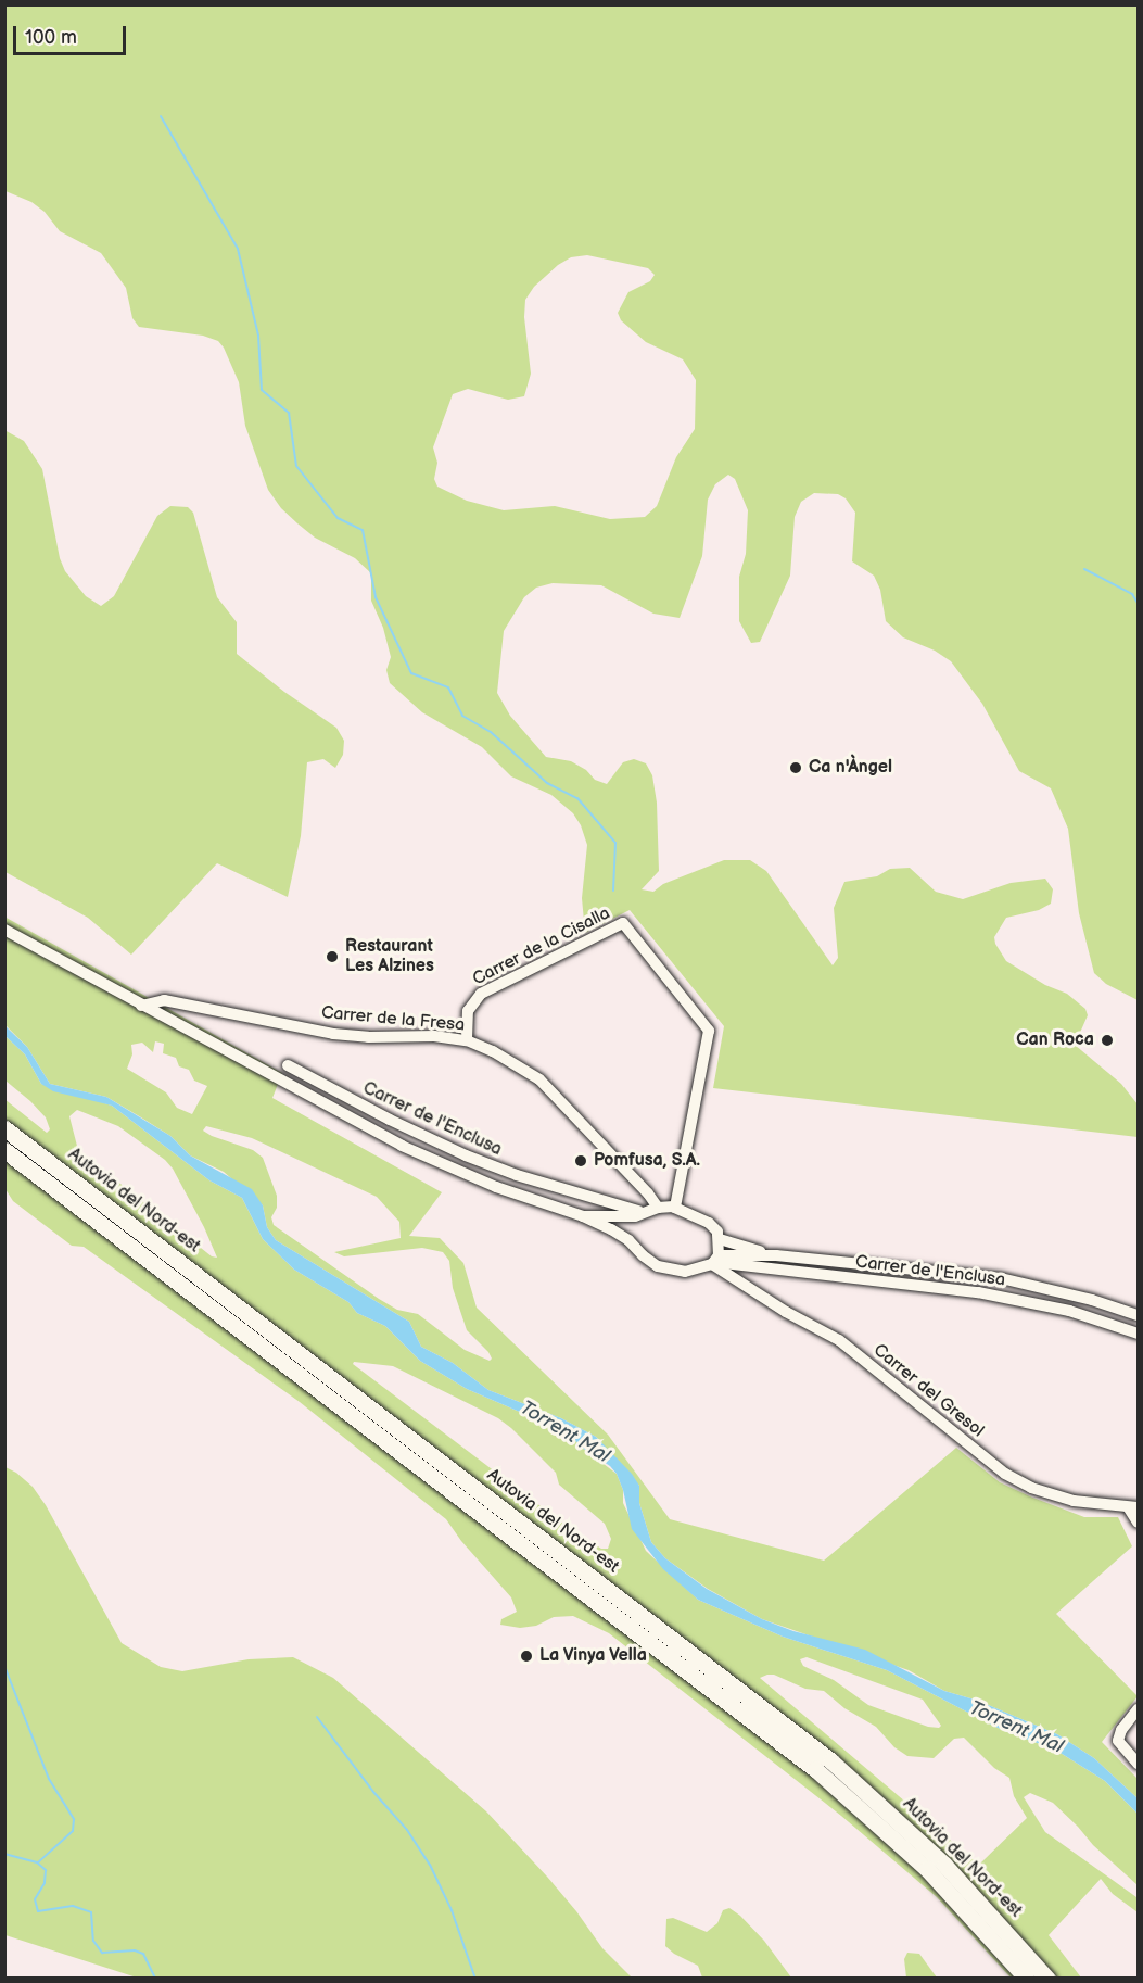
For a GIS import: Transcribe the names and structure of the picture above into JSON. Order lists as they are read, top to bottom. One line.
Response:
{"streets":{"highway":["Autovia del Nord-est"],"street":["Carrer de la Cisalla","Carrer de la Fresa","Carrer de l'Enclusa","Carrer del Gresol"]},"crossings":[["Carrer de la Cisalla","Carrer de la Fresa"],["Carrer de la Cisalla","Carrer de l'Enclusa"],["Carrer de la Cisalla","Carrer del Gresol"],["Carrer de la Fresa","Carrer de l'Enclusa"],["Carrer de la Fresa","Carrer del Gresol"],["Carrer de l'Enclusa","Carrer del Gresol"]],"water":["Torrent Mal"],"places":["Ca n'Àngel","Restaurant Les Alzines","Can Roca","Pomfusa, S.A.","La Vinya Vella"],"scale_bar":"100 m"}
